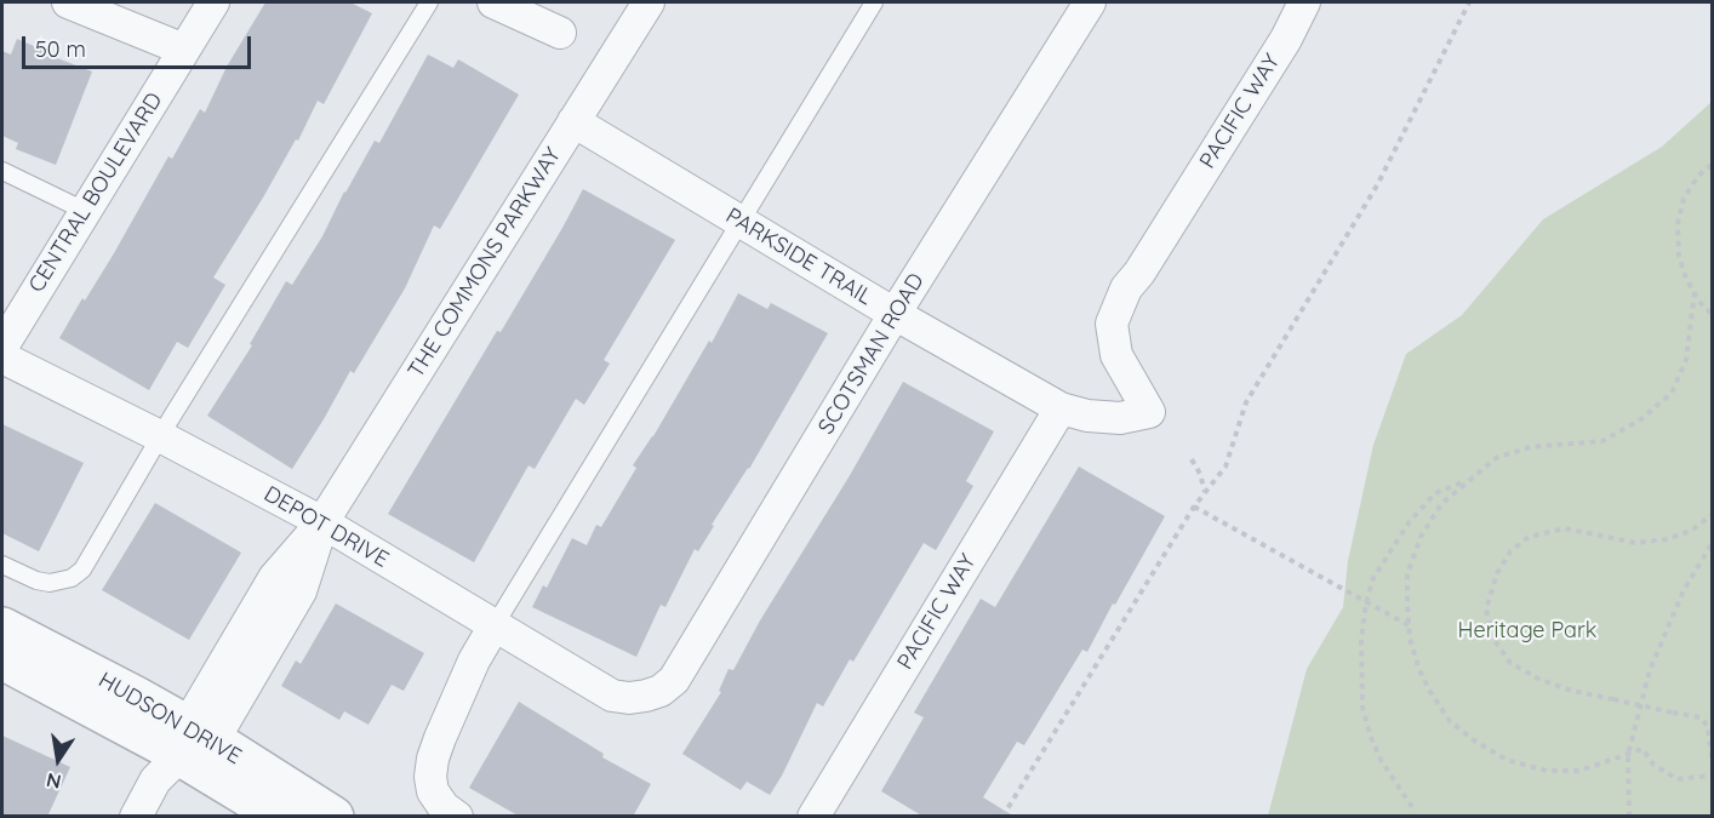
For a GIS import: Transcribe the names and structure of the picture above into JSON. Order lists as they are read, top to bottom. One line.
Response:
{"streets":{"street":["PACIFIC WAY","CENTRAL BOULEVARD","PARKSIDE TRAIL","THE COMMONS PARKWAY","SCOTSMAN ROAD","DEPOT DRIVE","HUDSON DRIVE"]},"crossings":[["PACIFIC WAY","PARKSIDE TRAIL"],["PARKSIDE TRAIL","THE COMMONS PARKWAY"],["PARKSIDE TRAIL","SCOTSMAN ROAD"],["THE COMMONS PARKWAY","DEPOT DRIVE"],["THE COMMONS PARKWAY","HUDSON DRIVE"],["SCOTSMAN ROAD","DEPOT DRIVE"]],"parks":["Heritage Park"],"scale_bar":"50 m","north":"bottom"}
